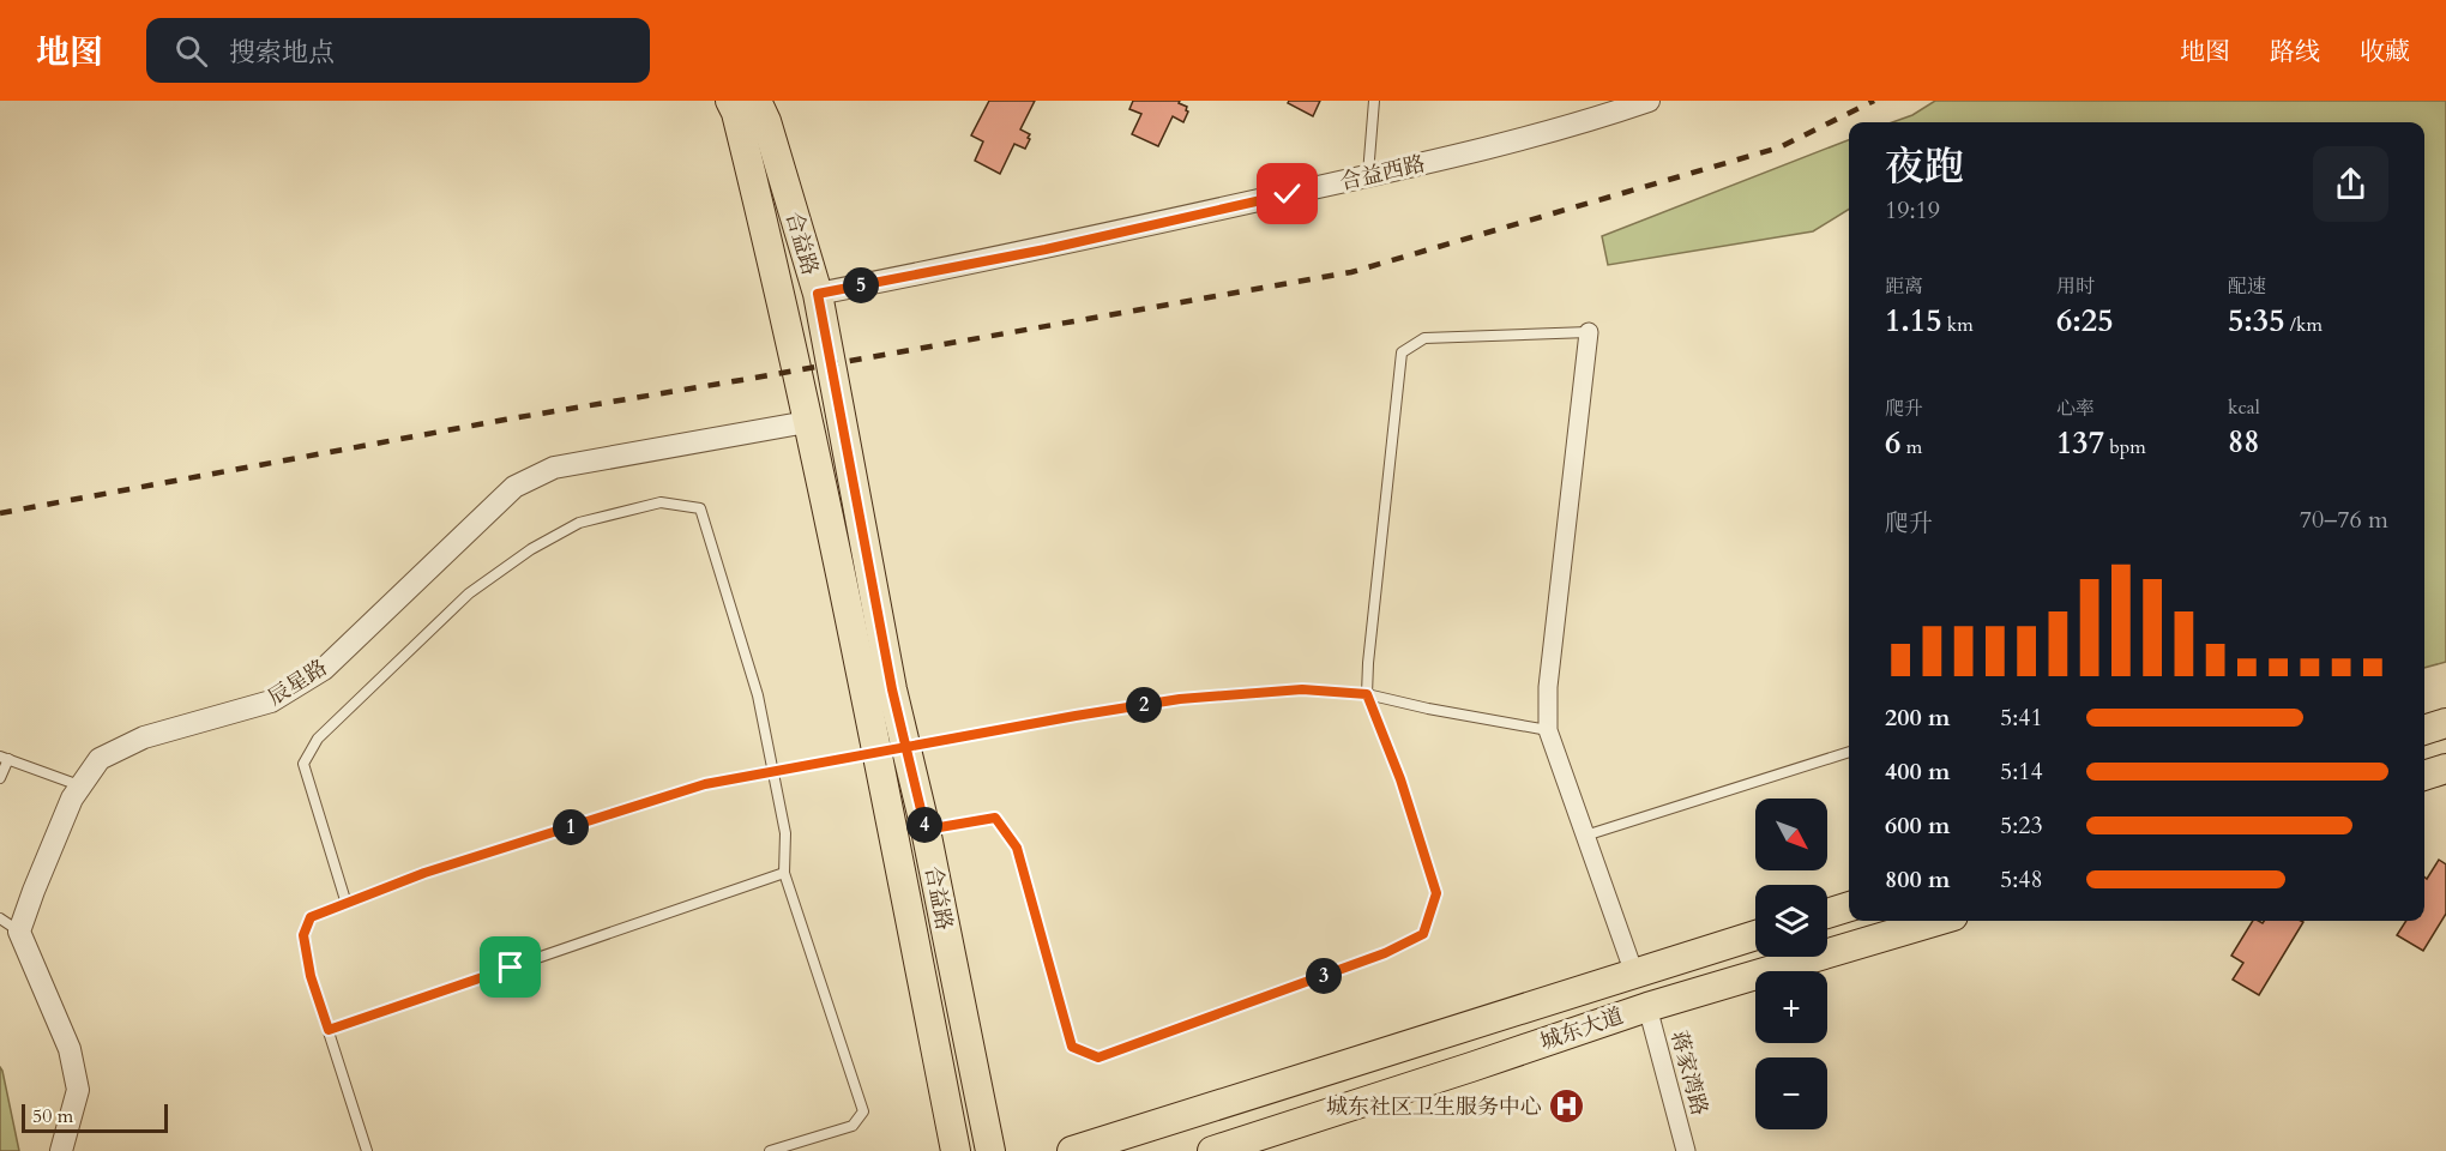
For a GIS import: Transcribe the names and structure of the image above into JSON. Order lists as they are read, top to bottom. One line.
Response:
{"streets":{"main road":["合益路","城东大道"],"street":["合益西路","辰星路","蒋家湾路"]},"crossings":[["合益西路","合益路"],["合益路","辰星路"],["城东大道","蒋家湾路"]],"places":{"hospital":["城东社区卫生服务中心"]},"scale_bar":"50 m","north":"bottom right","page":{"header":"地图","search":"搜索地点","nav":["地图","路线","收藏"],"heading":["夜跑","19:19"],"stats":[["距离","1.15 km"],["用时","6:25"],["配速","5:35 /km"],["爬升","6 m"],["心率","137 bpm"],["kcal","88"]],"pins":["5","2","4","1","3"],"chart":["爬升","70–76 m"],"list":[{"name":"200 m","note":"5:41"},{"name":"400 m","note":"5:14"},{"name":"600 m","note":"5:23"},{"name":"800 m","note":"5:48"}],"map_buttons":["+","−"],"scale":"50 m"}}
